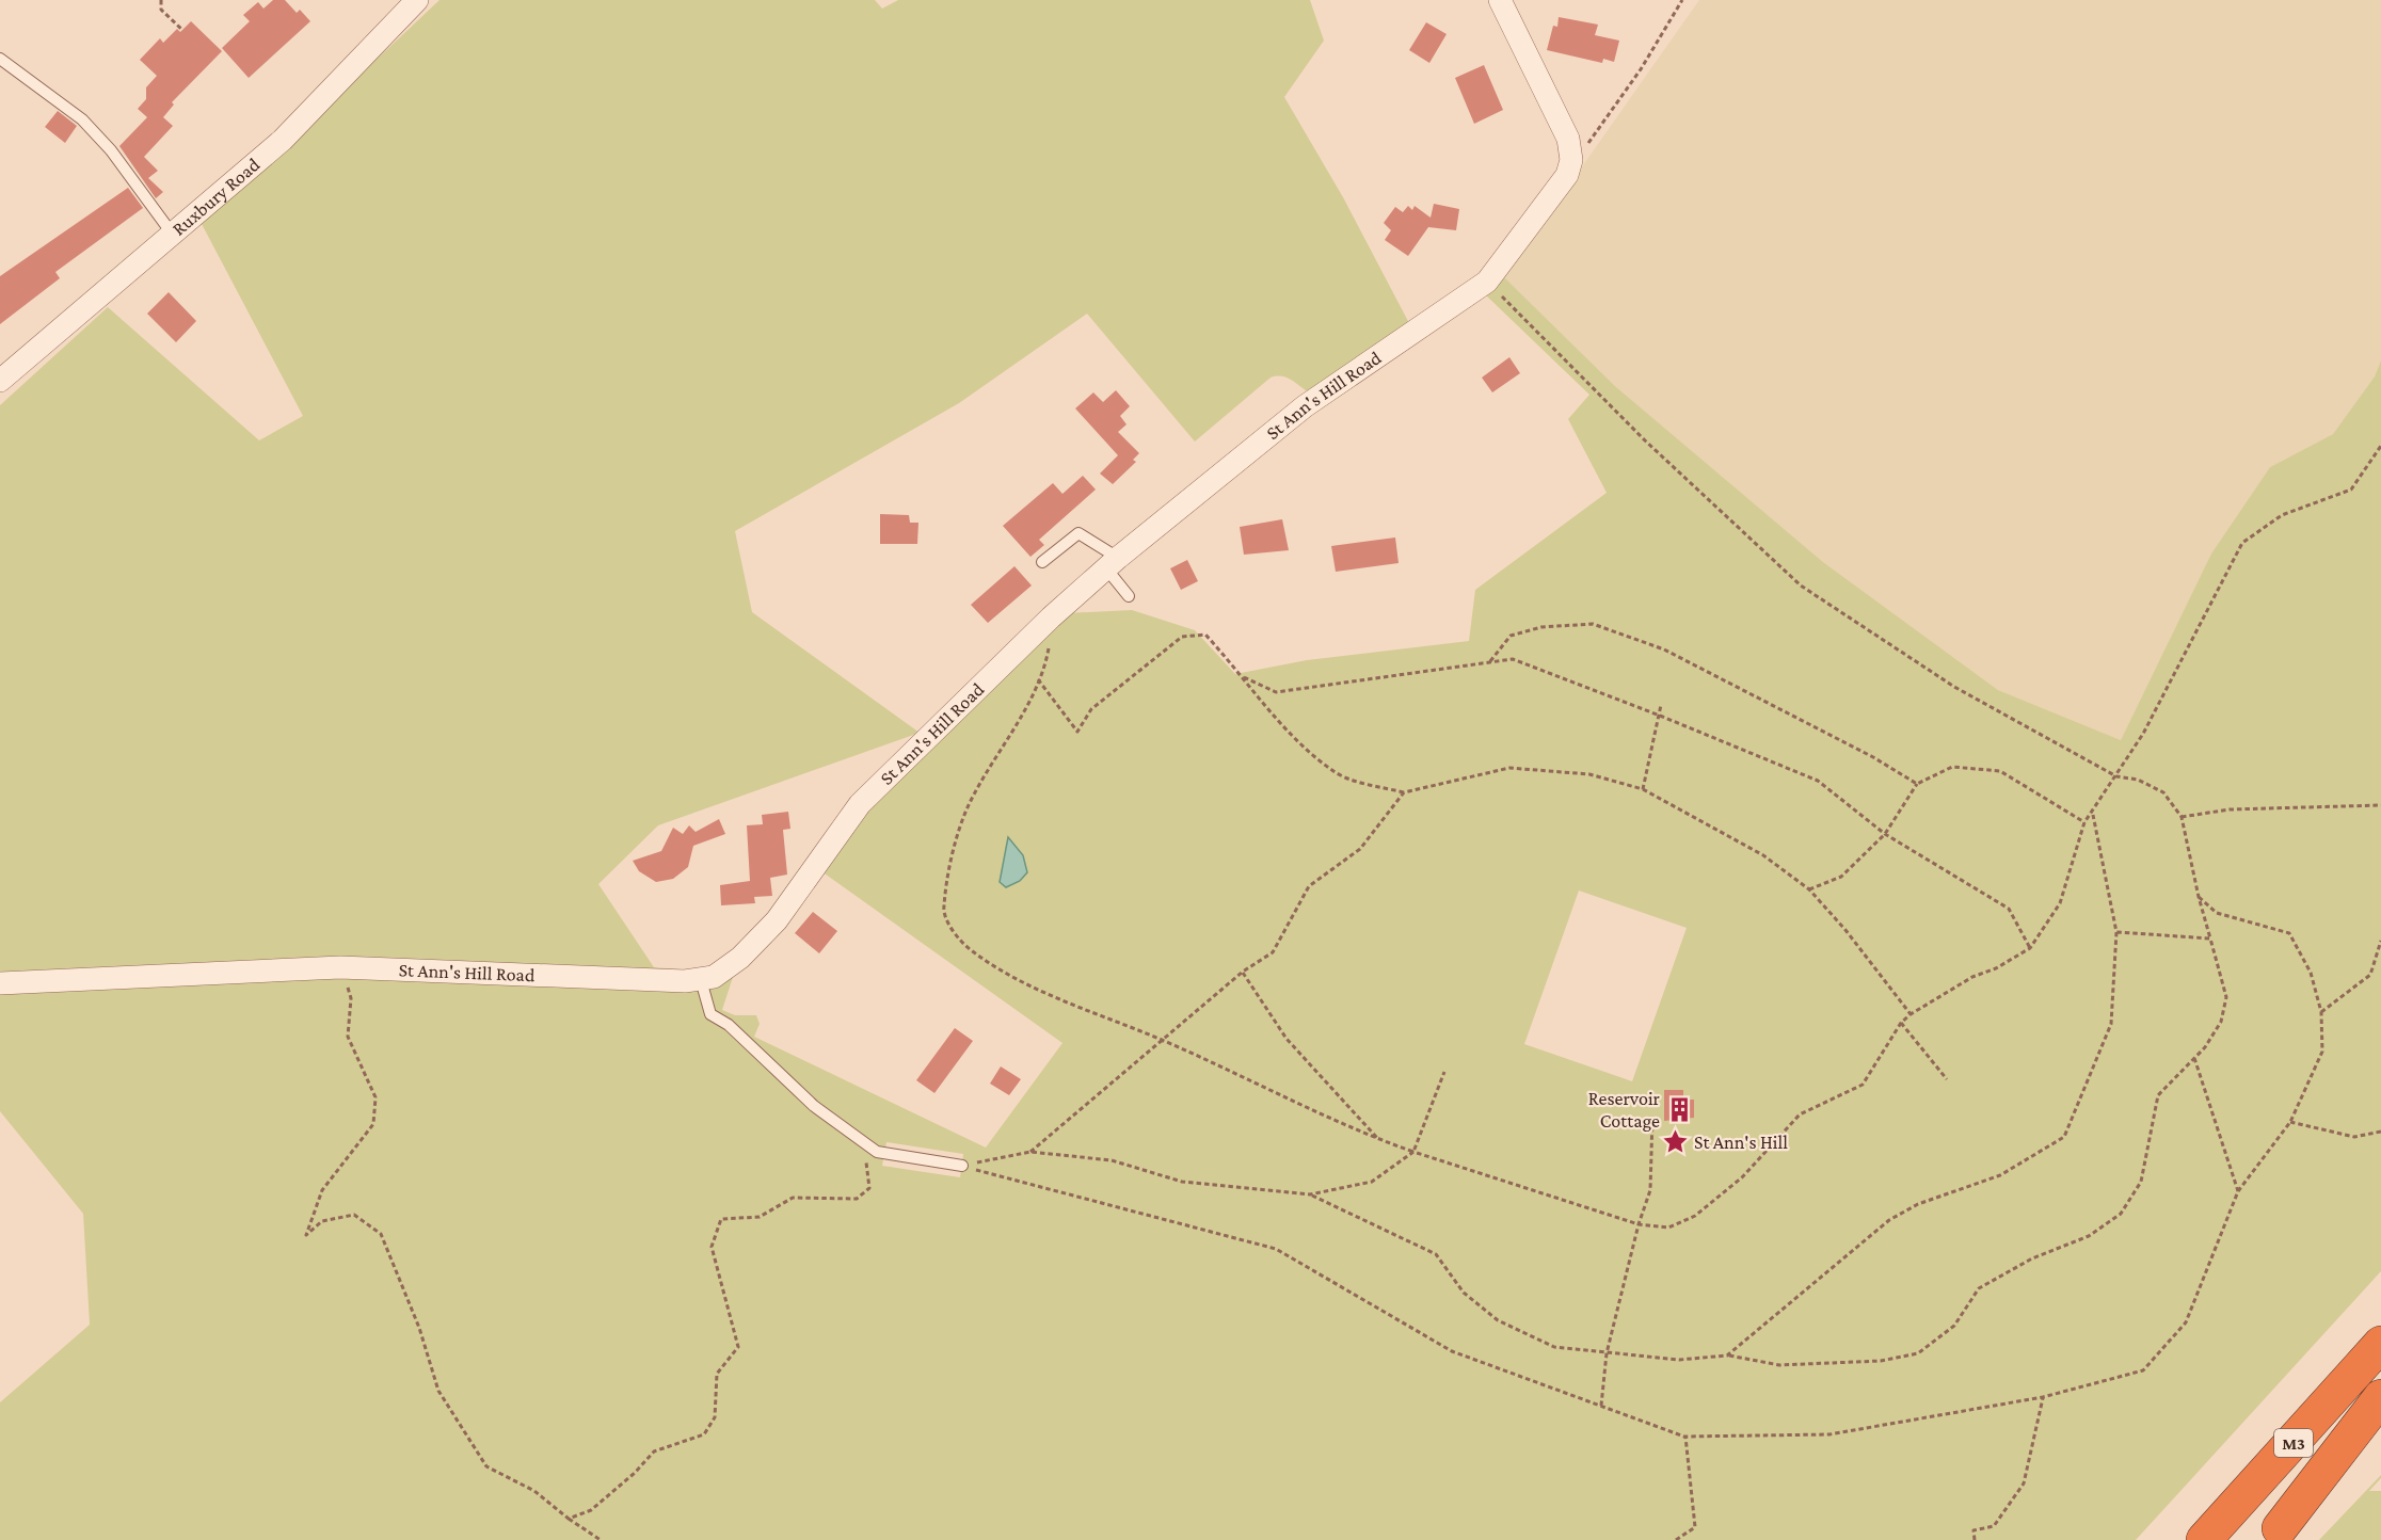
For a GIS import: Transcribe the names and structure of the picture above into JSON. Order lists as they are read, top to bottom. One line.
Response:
{"streets":{"highway":["M3"],"street":["Ruxbury Road","St Ann's Hill Road"]},"places":{"building":["Reservoir Cottage"],"place":["St Ann's Hill"]}}
